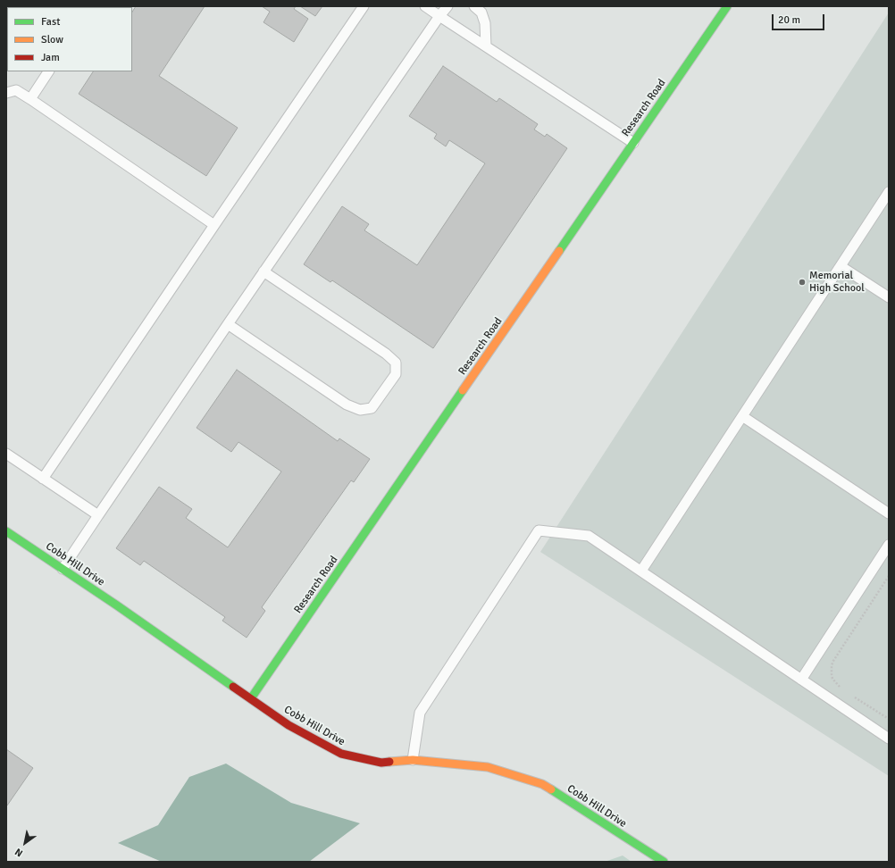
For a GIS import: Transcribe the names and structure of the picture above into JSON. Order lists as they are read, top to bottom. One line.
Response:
{"streets":{"street":["Research Road","Cobb Hill Drive"]},"crossings":[["Research Road","Cobb Hill Drive"]],"places":["Memorial High School"],"legend":["Fast","Slow","Jam"],"scale_bar":"20 m","north":"bottom left"}
